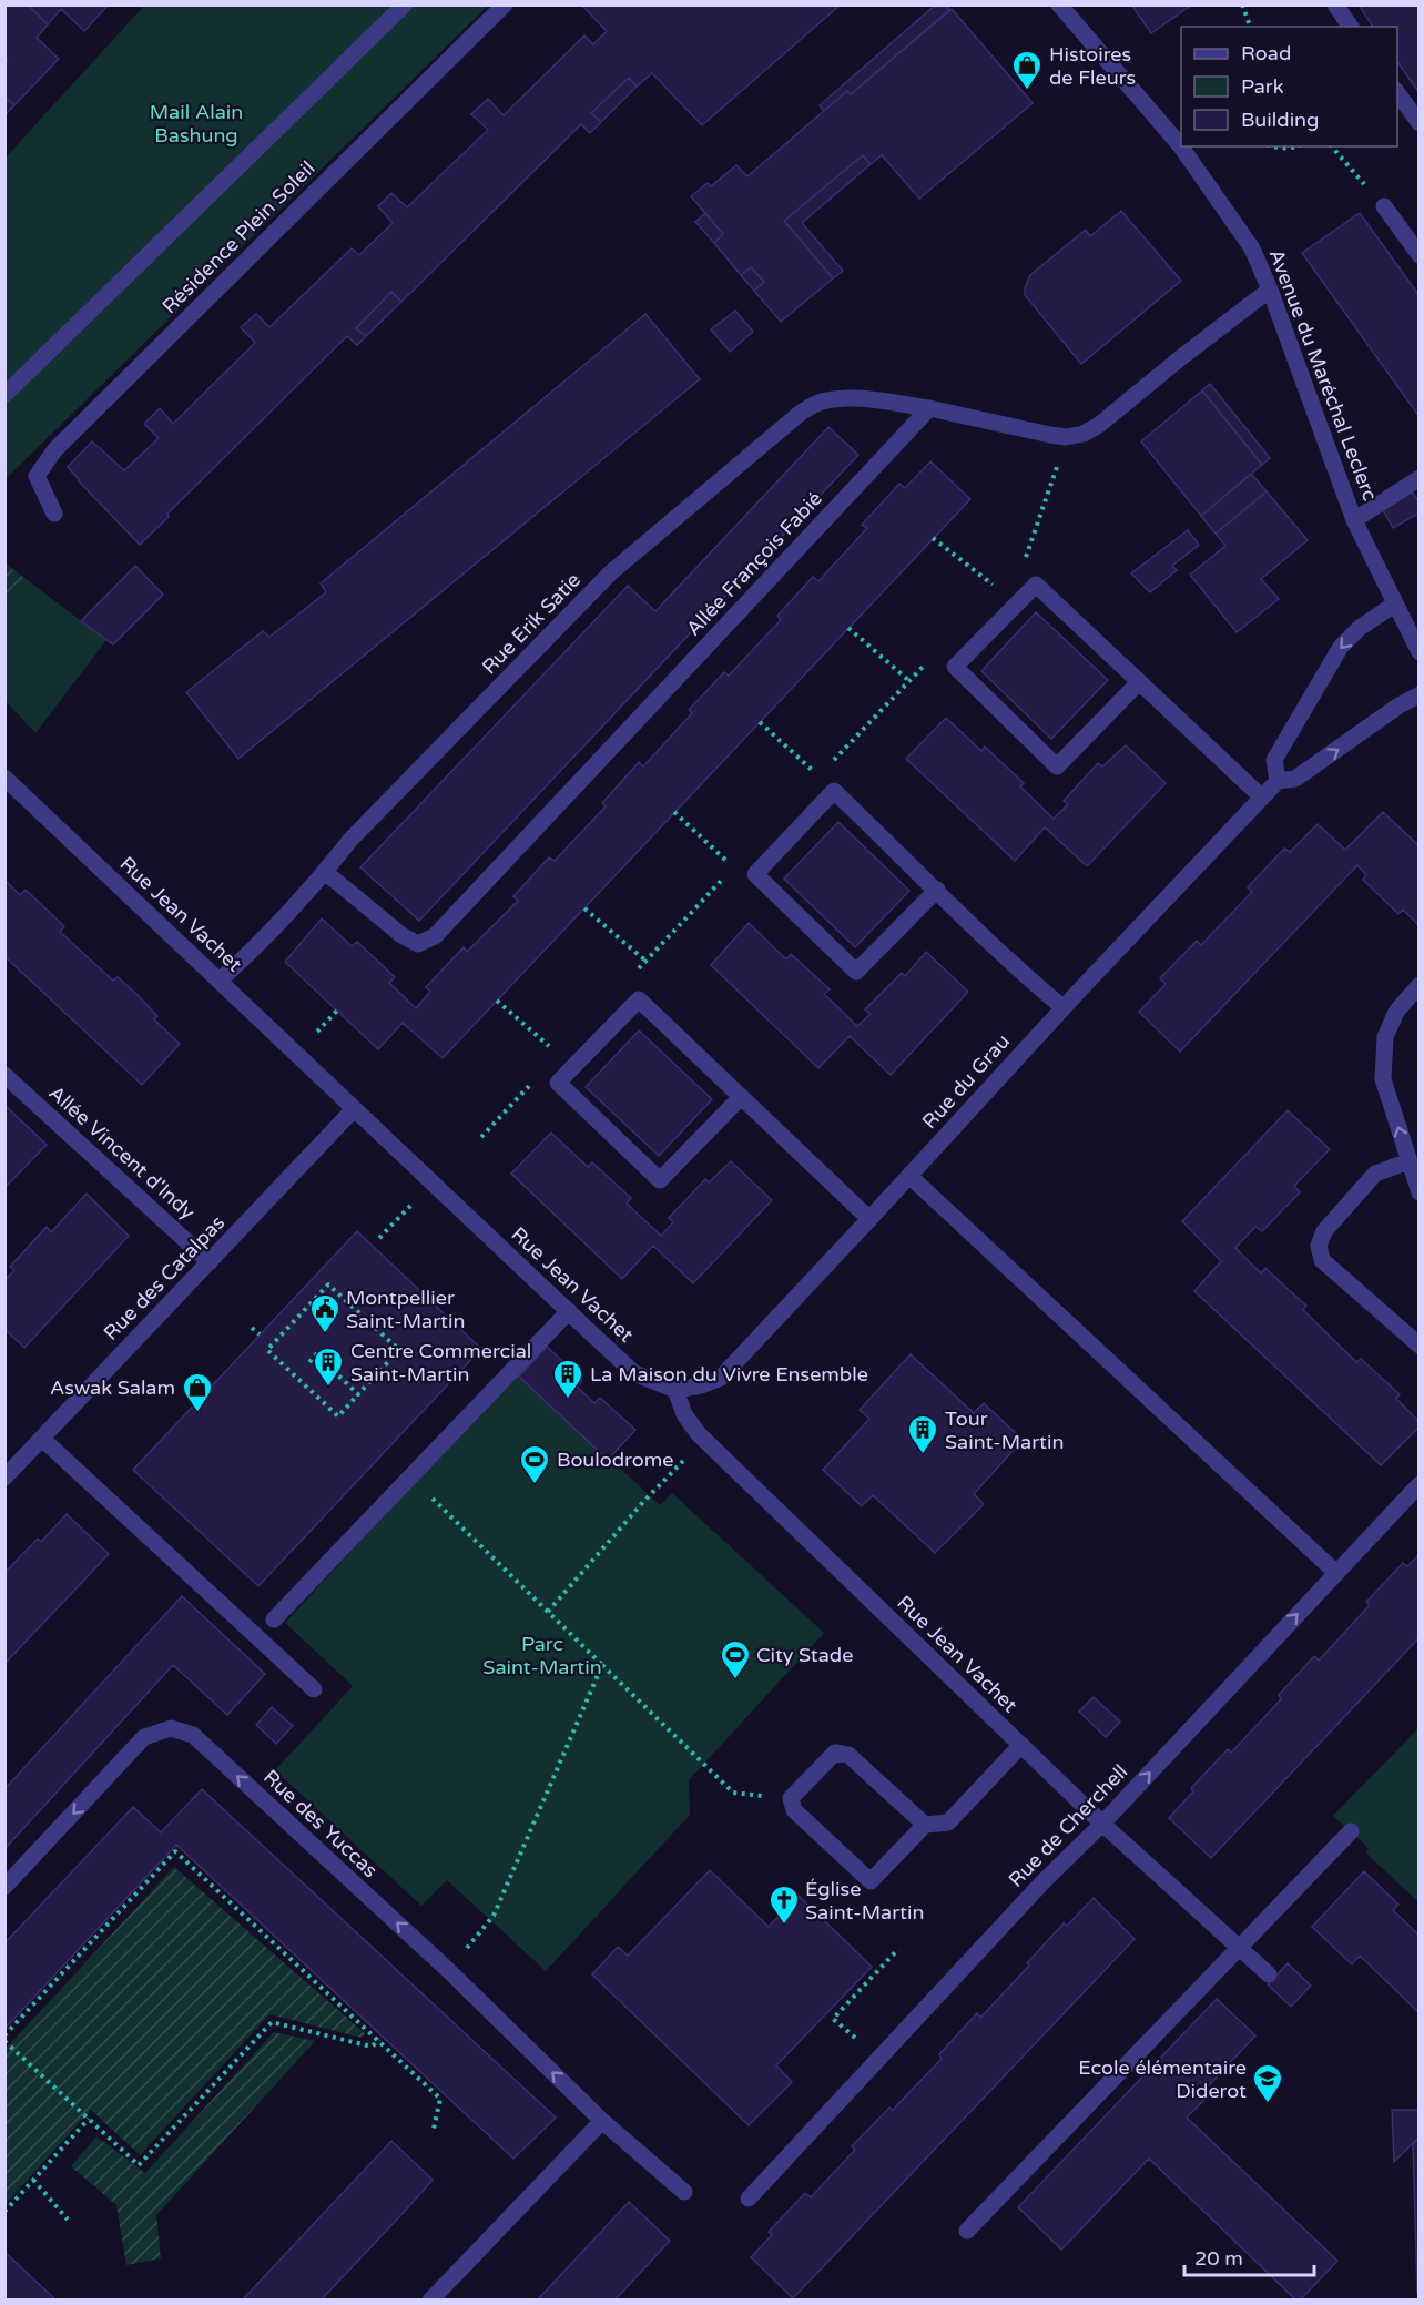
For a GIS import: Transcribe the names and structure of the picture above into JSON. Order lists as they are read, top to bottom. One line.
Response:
{"streets":{"street":["Résidence Plein Soleil","Avenue du Maréchal Leclerc","Allée François Fabié","Rue Erik Satie","Rue Jean Vachet","Rue du Grau","Allée Vincent d'Indy","Rue des Catalpas","Rue des Yuccas","Rue de Cherchell"]},"crossings":[["Allée François Fabié","Rue Erik Satie"],["Rue Erik Satie","Rue Jean Vachet"],["Rue Jean Vachet","Rue du Grau"],["Rue Jean Vachet","Rue des Catalpas"],["Rue Jean Vachet","Rue de Cherchell"],["Allée Vincent d'Indy","Rue des Catalpas"]],"parks":["Mail Alain Bashung","Parc Saint-Martin"],"places":{"shop":["Histoires de Fleurs","Aswak Salam"],"public building":["Montpellier Saint-Martin"],"building":["Centre Commercial Saint-Martin","La Maison du Vivre Ensemble","Tour Saint-Martin"],"sports":["Boulodrome","City Stade"],"church":["Église Saint-Martin"],"school or university":["Ecole élémentaire Diderot"]},"legend":["Road","Park","Building"],"scale_bar":"20 m"}
